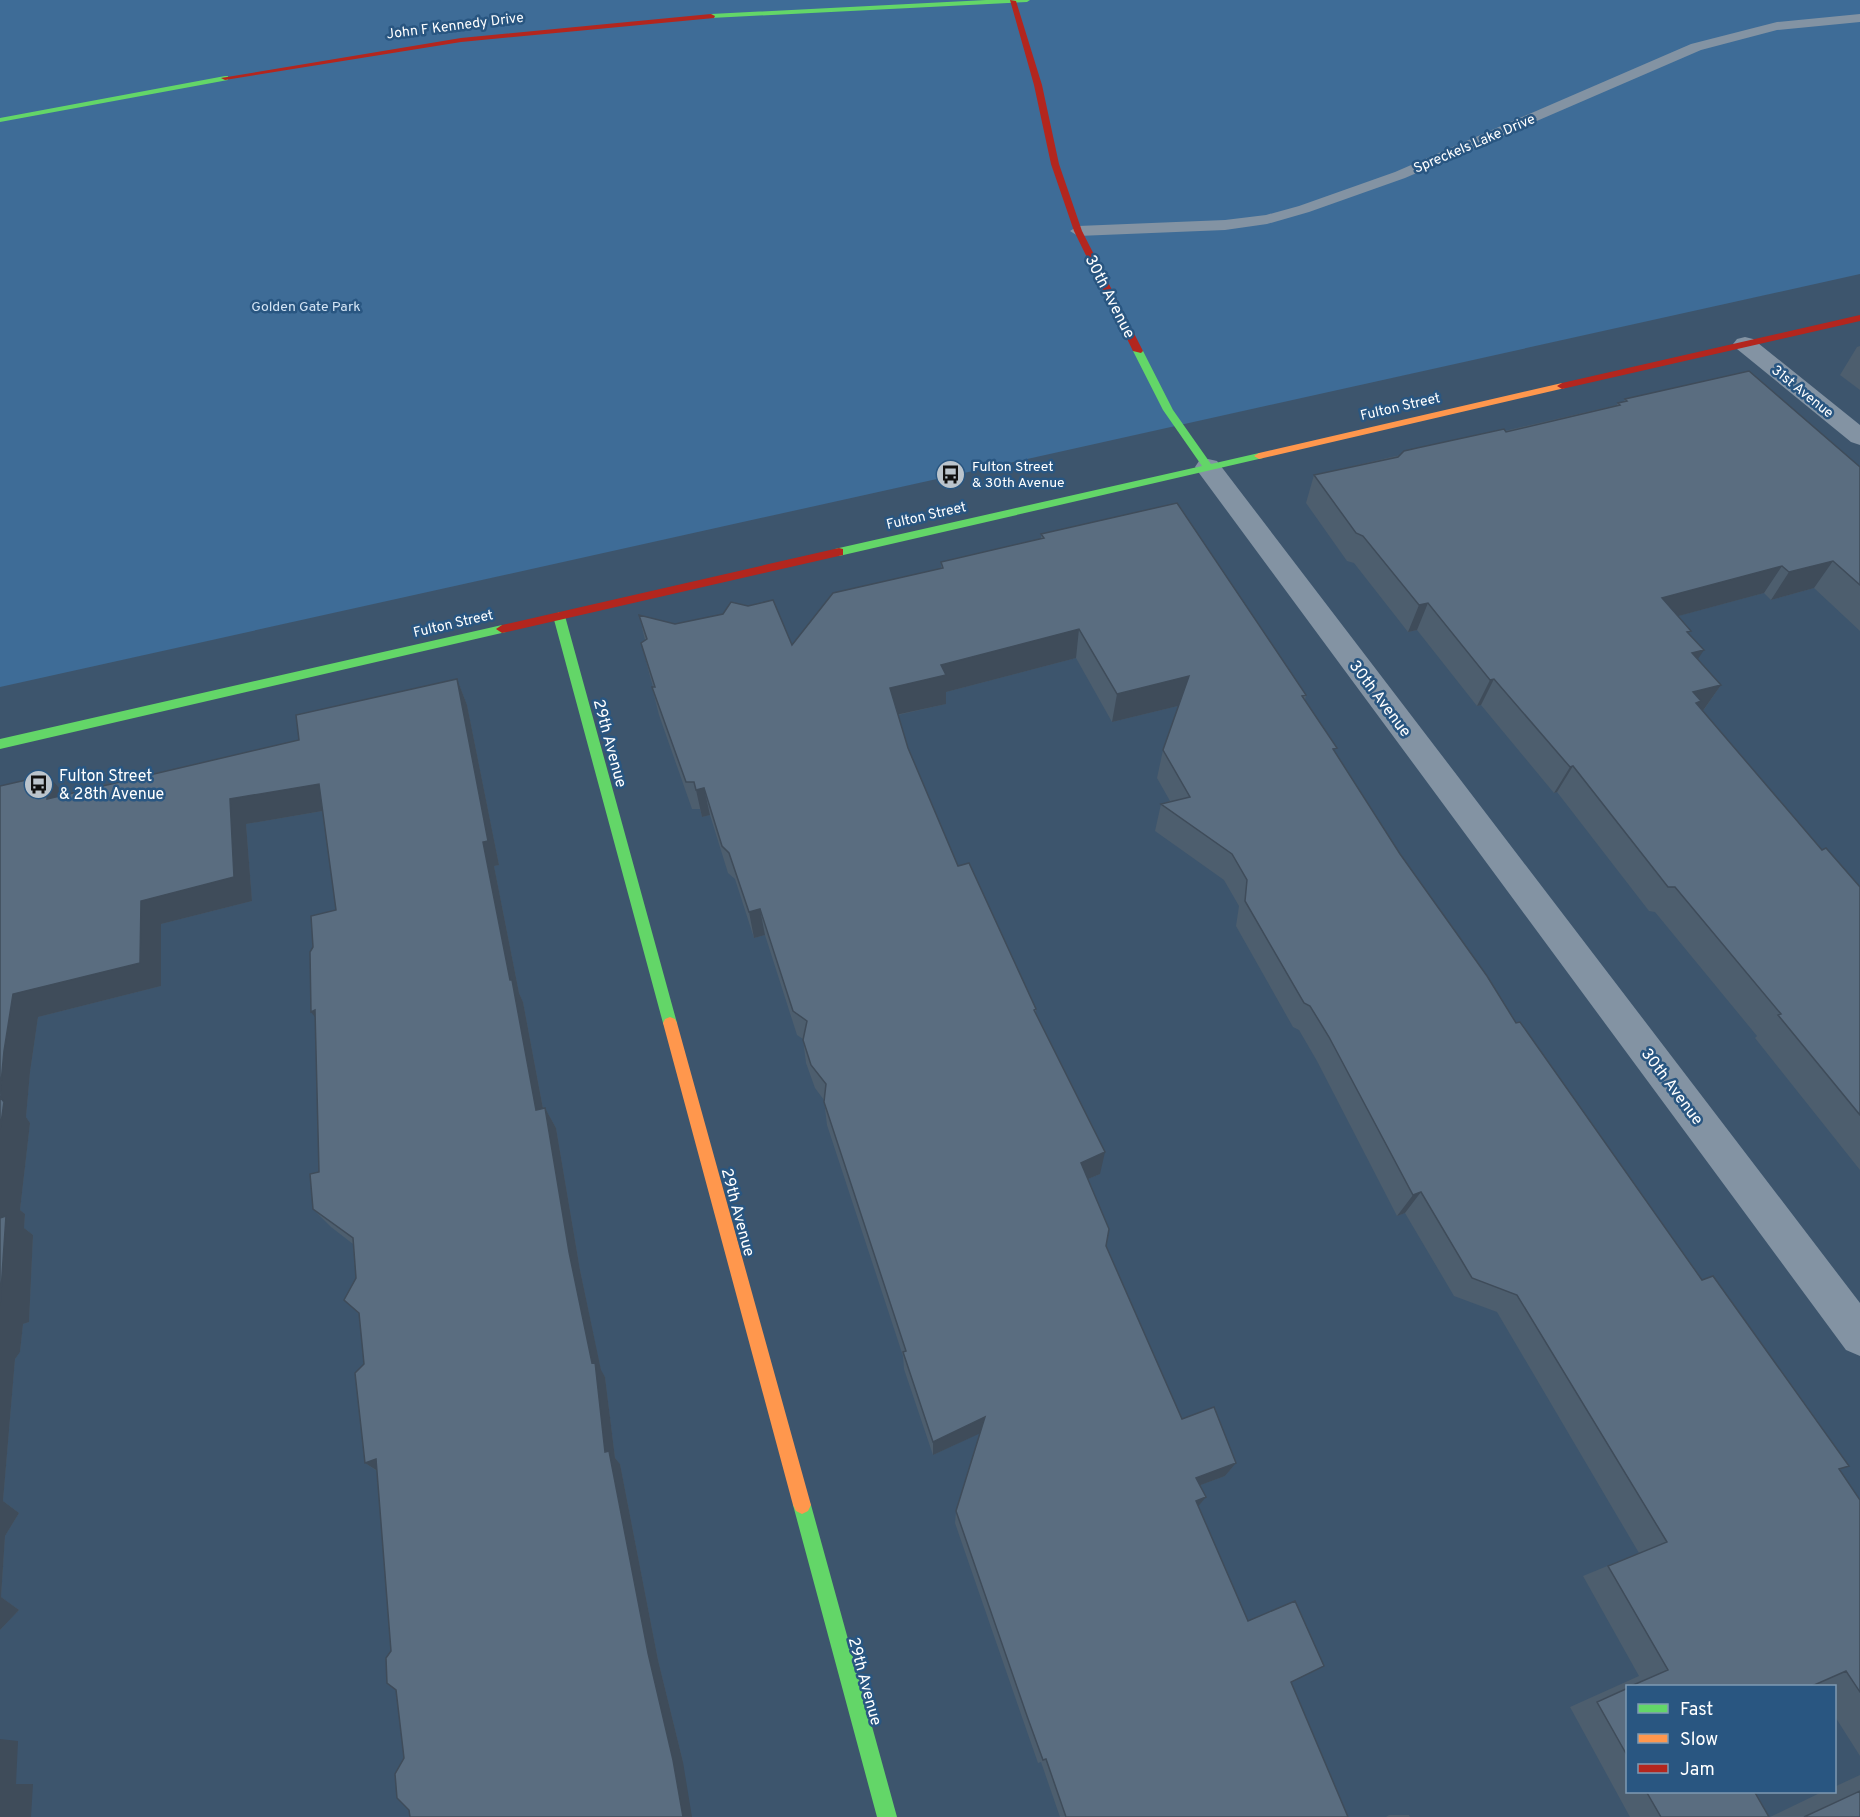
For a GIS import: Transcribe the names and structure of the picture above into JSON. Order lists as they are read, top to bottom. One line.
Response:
{"streets":{"street":["John F Kennedy Drive","30th Avenue","31st Avenue","Fulton Street","29th Avenue"],"lane":["Spreckels Lake Drive"]},"crossings":[["John F Kennedy Drive","30th Avenue"],["Spreckels Lake Drive","30th Avenue"],["30th Avenue","Fulton Street"],["31st Avenue","Fulton Street"],["Fulton Street","29th Avenue"]],"parks":["Golden Gate Park"],"places":{"bus stop":["Fulton Street & 30th Avenue","Fulton Street & 28th Avenue"]},"legend":["Fast","Slow","Jam"]}
